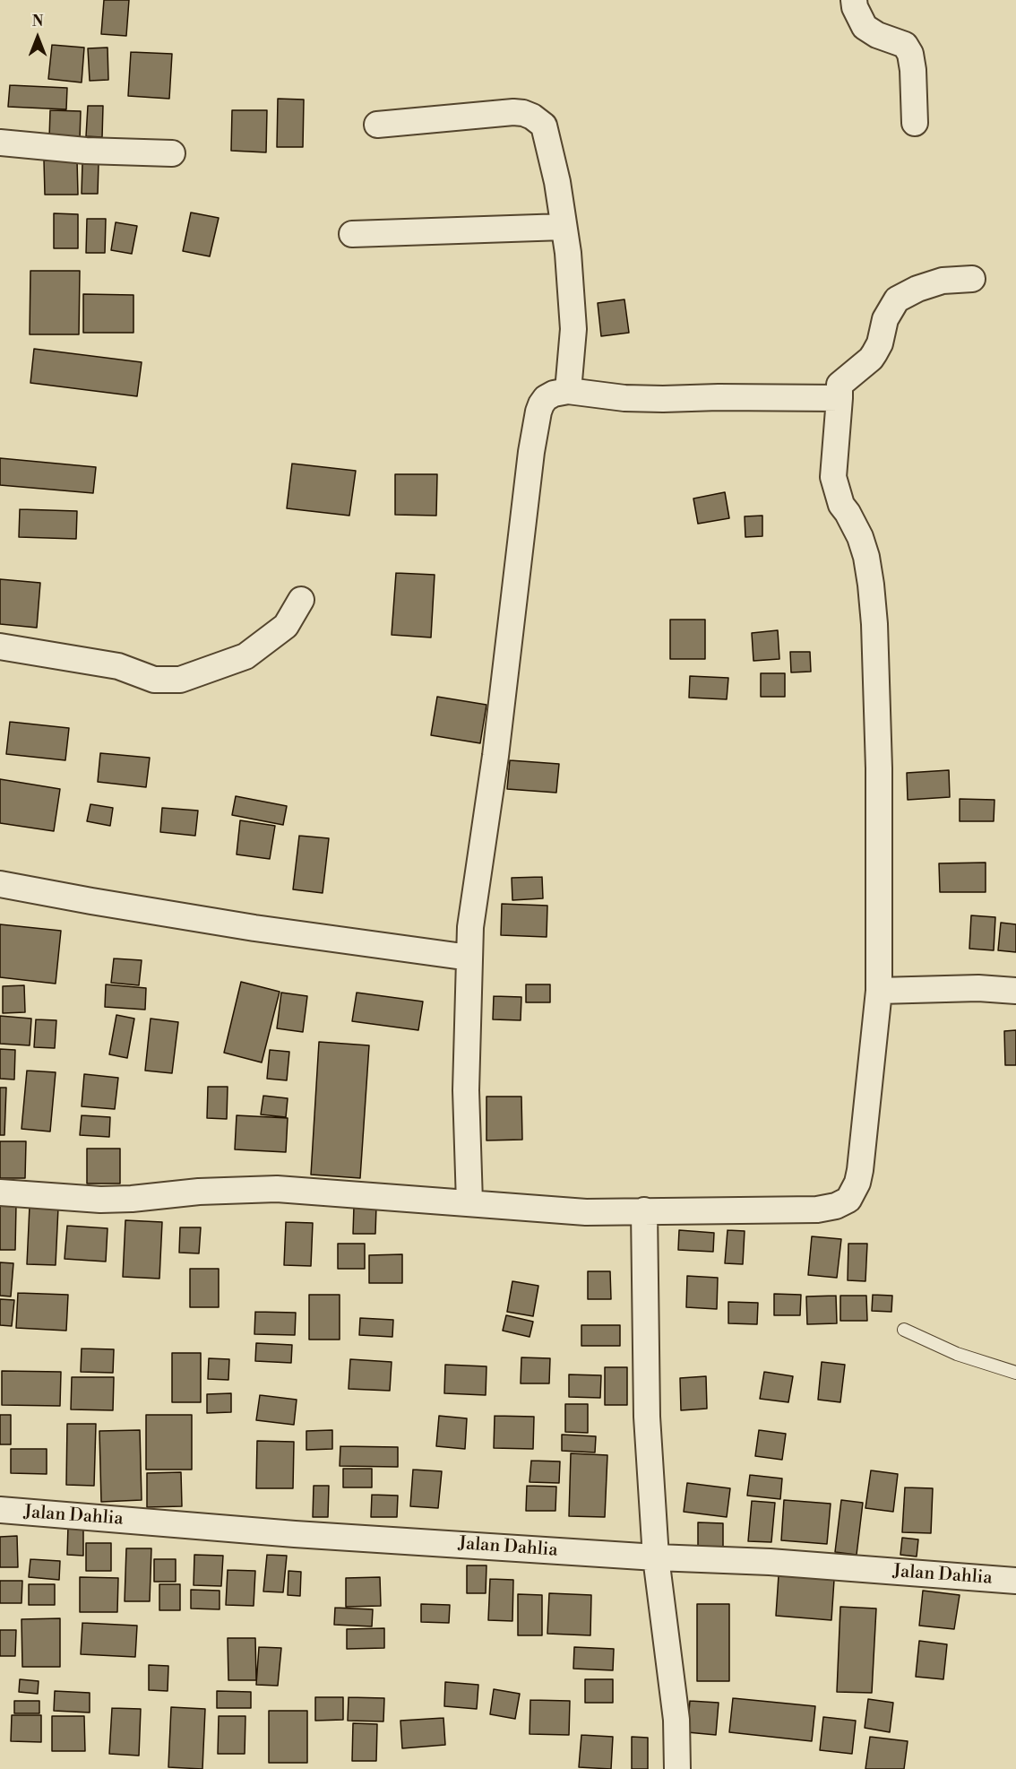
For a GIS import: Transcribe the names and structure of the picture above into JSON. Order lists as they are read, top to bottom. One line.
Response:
{"streets":{"street":["Jalan Dahlia"]},"north":"top"}
